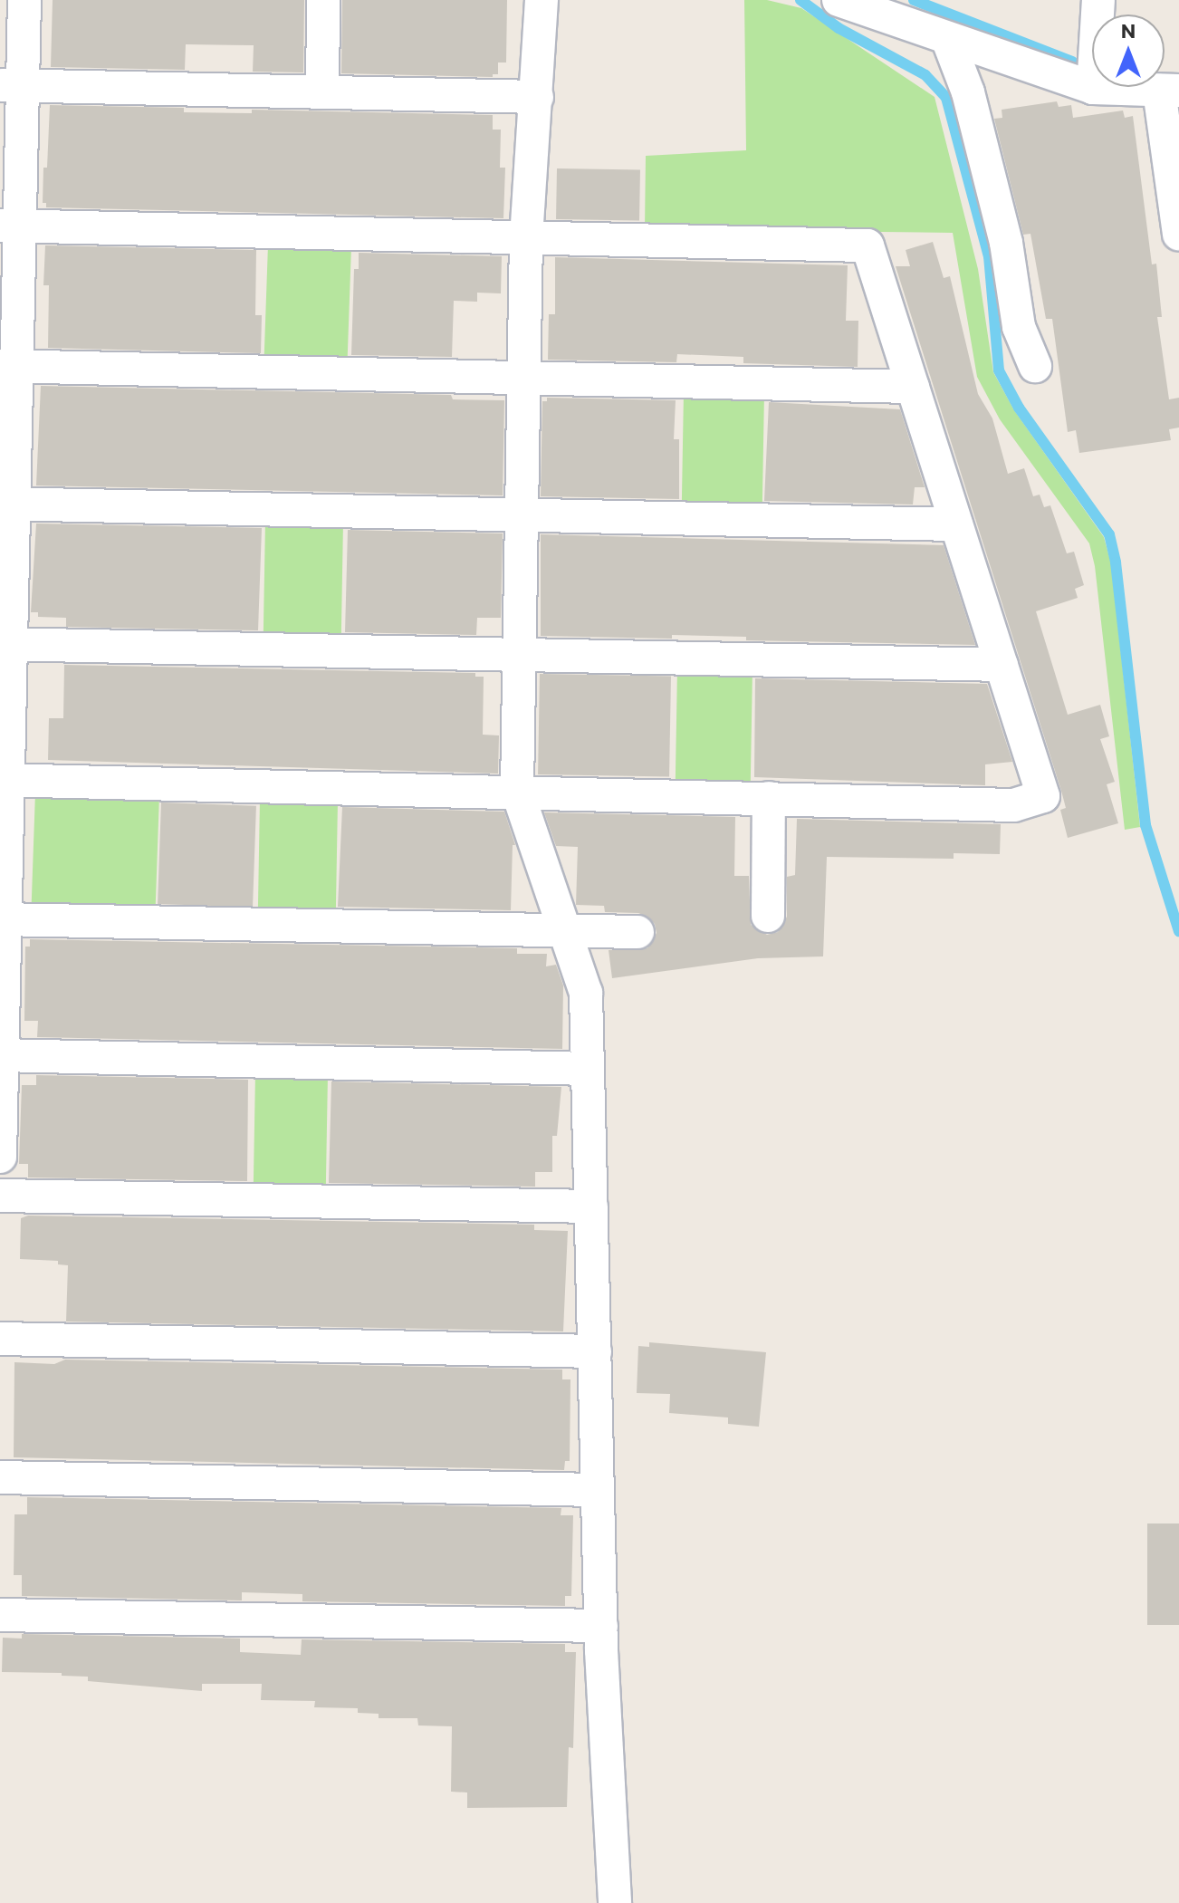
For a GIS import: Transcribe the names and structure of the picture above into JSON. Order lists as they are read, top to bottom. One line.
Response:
{"north":"top"}
